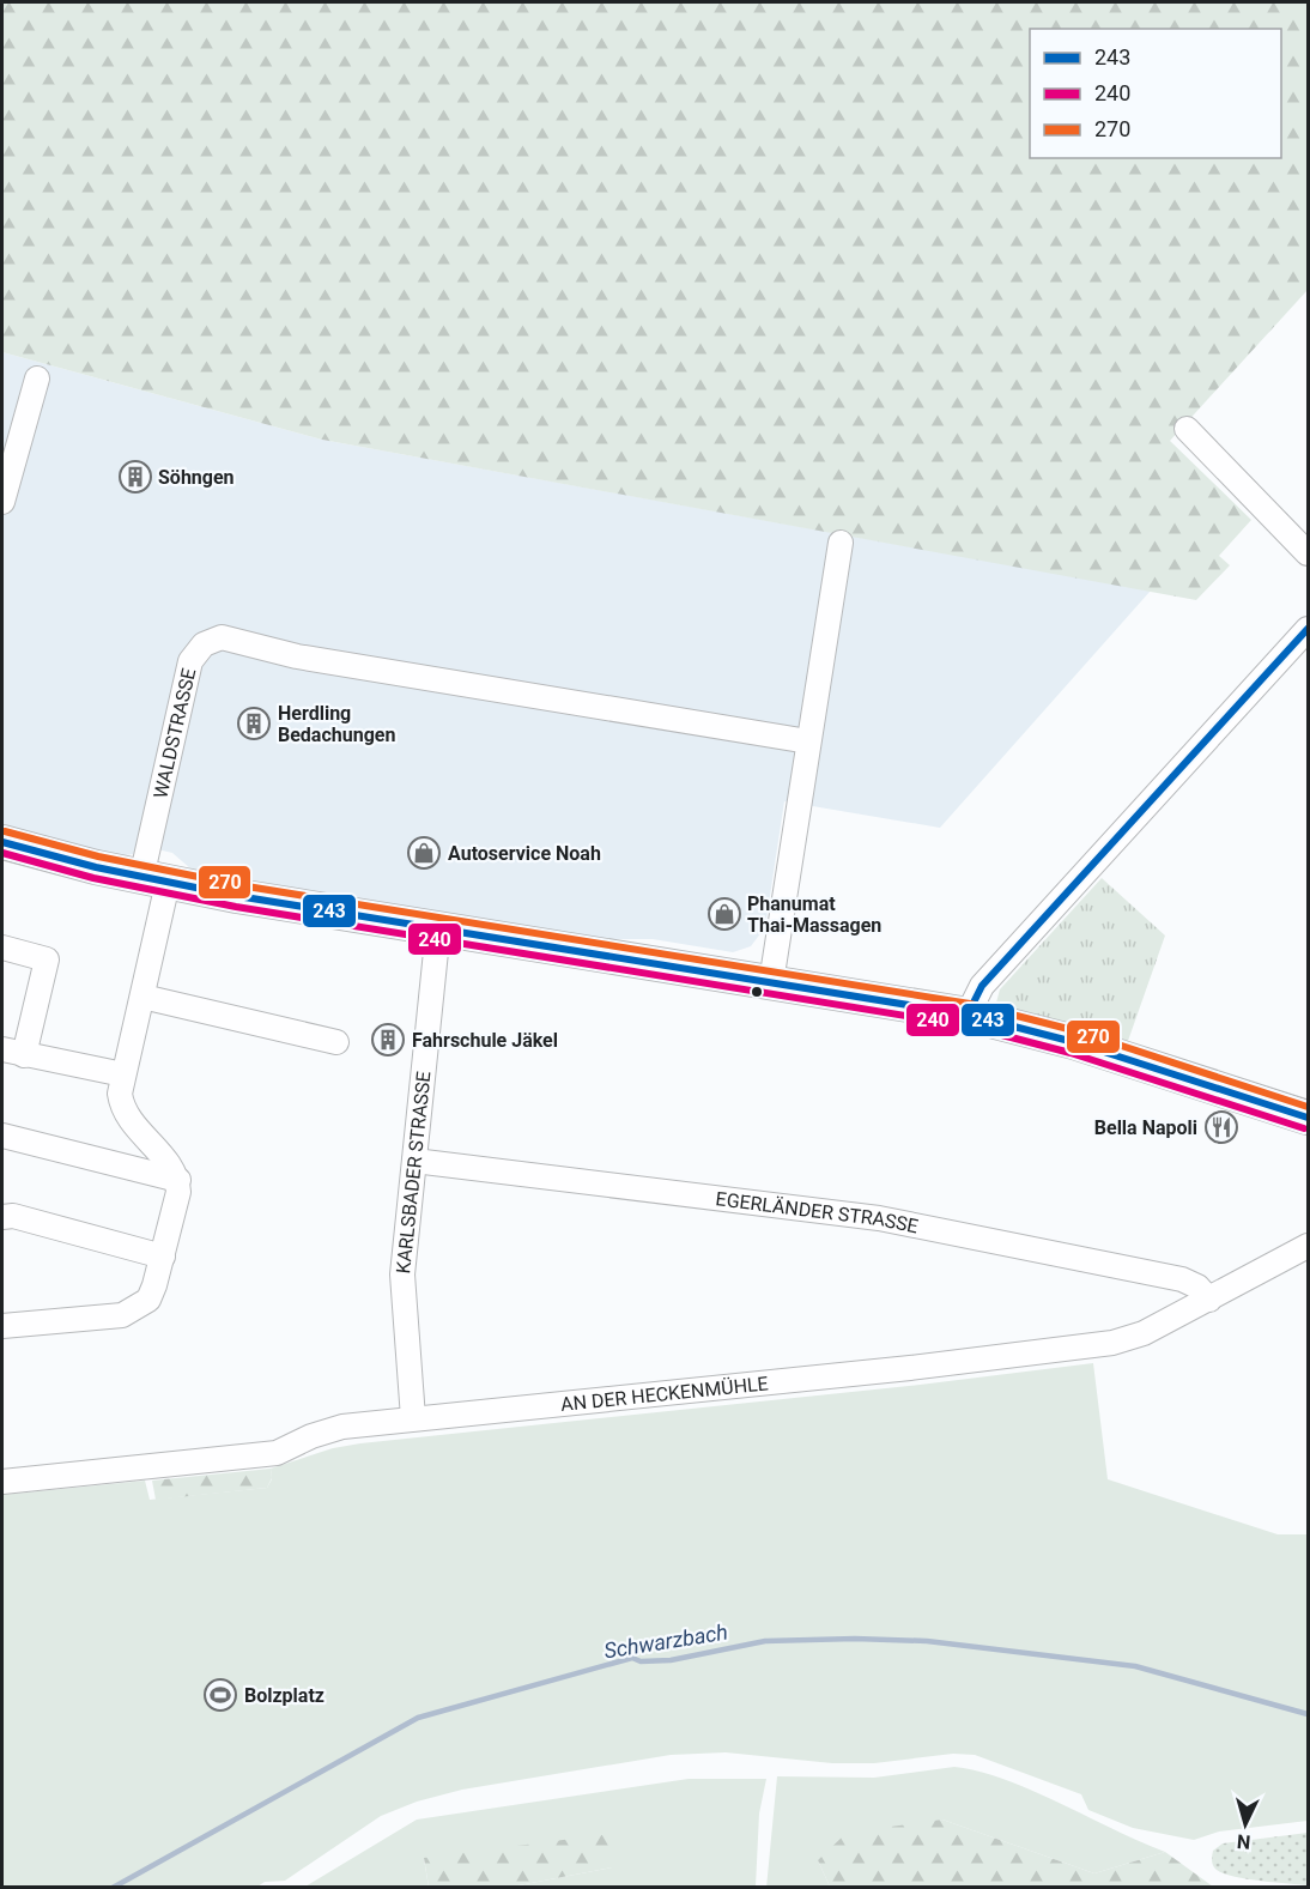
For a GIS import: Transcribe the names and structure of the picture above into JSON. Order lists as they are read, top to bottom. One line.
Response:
{"streets":{"street":["WALDSTRASSE","KARLSBADER STRASSE","EGERLÄNDER STRASSE","AN DER HECKENMÜHLE"]},"crossings":[["KARLSBADER STRASSE","EGERLÄNDER STRASSE"],["KARLSBADER STRASSE","AN DER HECKENMÜHLE"],["EGERLÄNDER STRASSE","AN DER HECKENMÜHLE"]],"water":["Schwarzbach"],"places":{"building":["Söhngen","Herdling Bedachungen","Fahrschule Jäkel"],"shop":["Autoservice Noah","Phanumat Thai-Massagen"],"restaurant":["Bella Napoli"],"sports":["Bolzplatz"]},"lines":["transit line 243","transit line 270","transit line 240"],"legend":["243","240","270"],"north":"bottom"}
